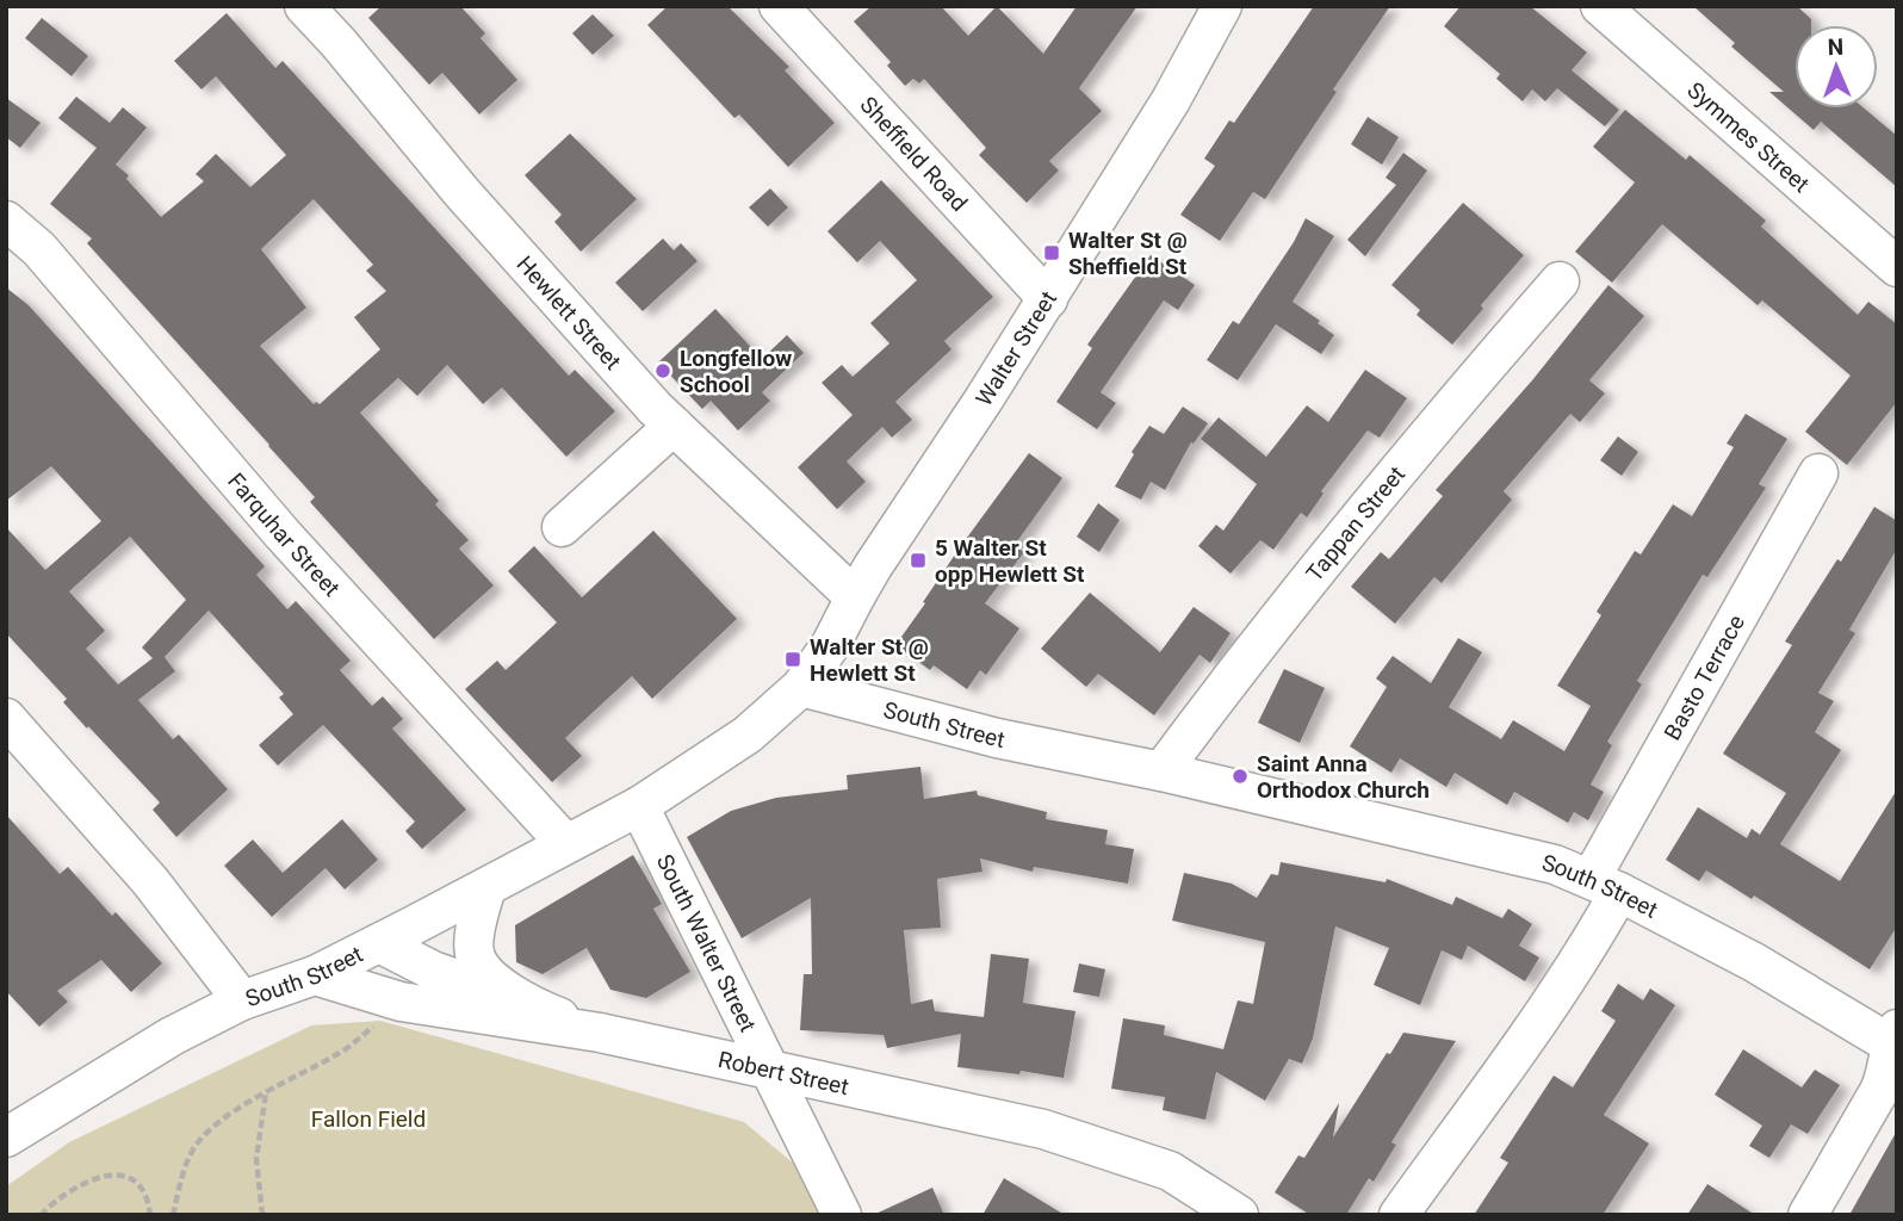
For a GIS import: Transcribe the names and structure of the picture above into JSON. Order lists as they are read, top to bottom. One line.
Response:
{"streets":{"street":["Symmes Street","Sheffield Road","Hewlett Street","Walter Street","Tappan Street","Farquhar Street","Basto Terrace","South Street","South Walter Street","Robert Street"]},"crossings":[["Sheffield Road","Walter Street"],["Hewlett Street","Walter Street"],["Walter Street","South Street"],["Tappan Street","South Street"],["Farquhar Street","South Street"],["Basto Terrace","South Street"],["South Street","South Walter Street"],["South Street","Robert Street"],["South Walter Street","Robert Street"]],"parks":["Fallon Field"],"places":{"transit":["Walter St @ Sheffield St","5 Walter St opp Hewlett St","Walter St @ Hewlett St"],"other":["Longfellow School","Saint Anna Orthodox Church"]},"north":"top"}
